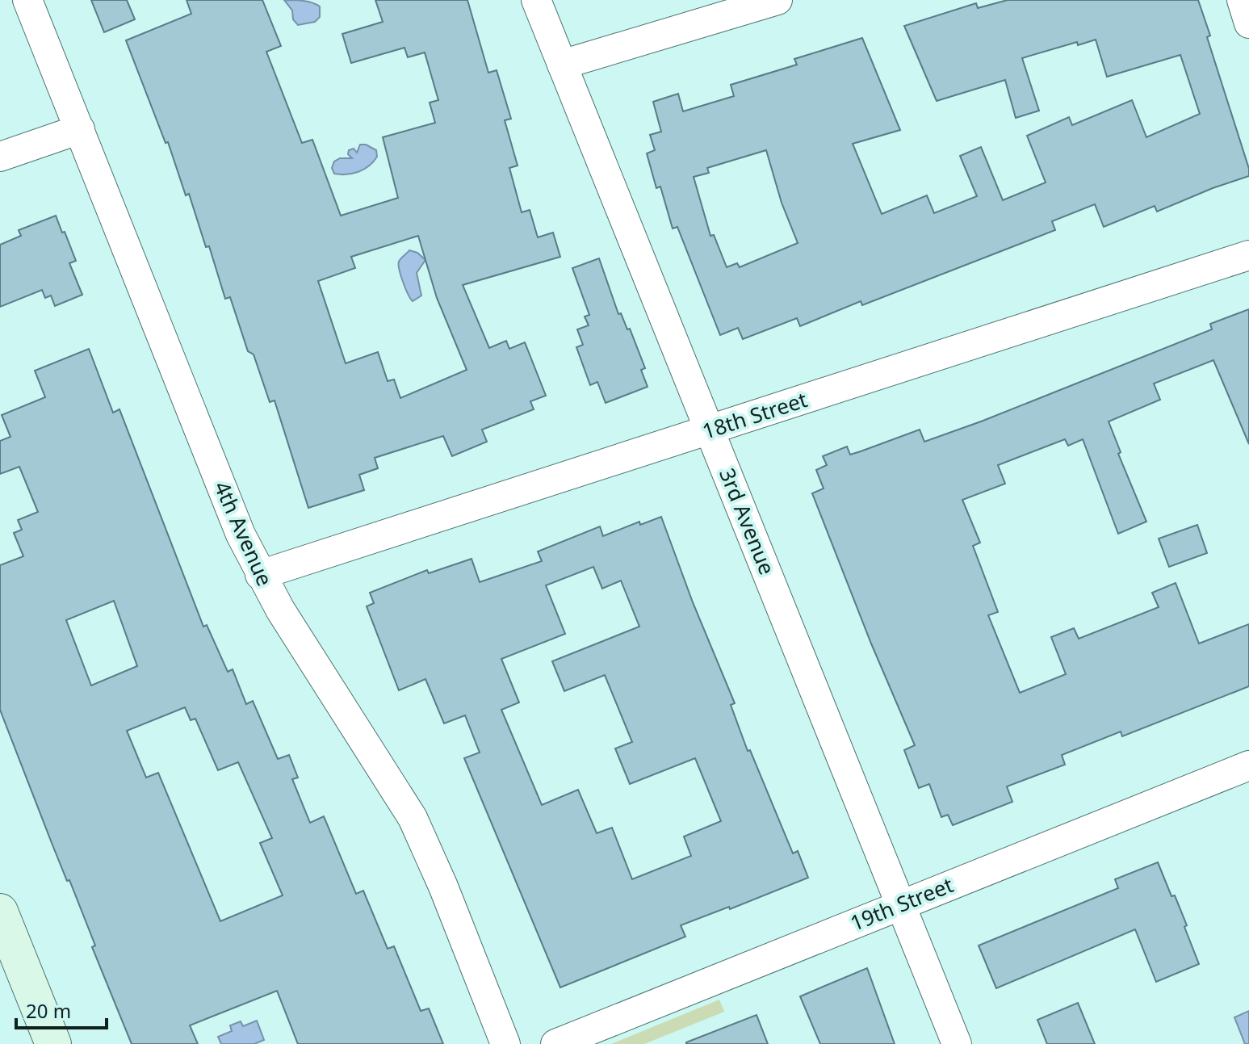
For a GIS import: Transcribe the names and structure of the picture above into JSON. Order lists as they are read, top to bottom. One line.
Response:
{"streets":{"street":["18th Street","3rd Avenue","4th Avenue","19th Street"]},"crossings":[["18th Street","3rd Avenue"],["18th Street","4th Avenue"],["3rd Avenue","19th Street"]],"scale_bar":"20 m"}
